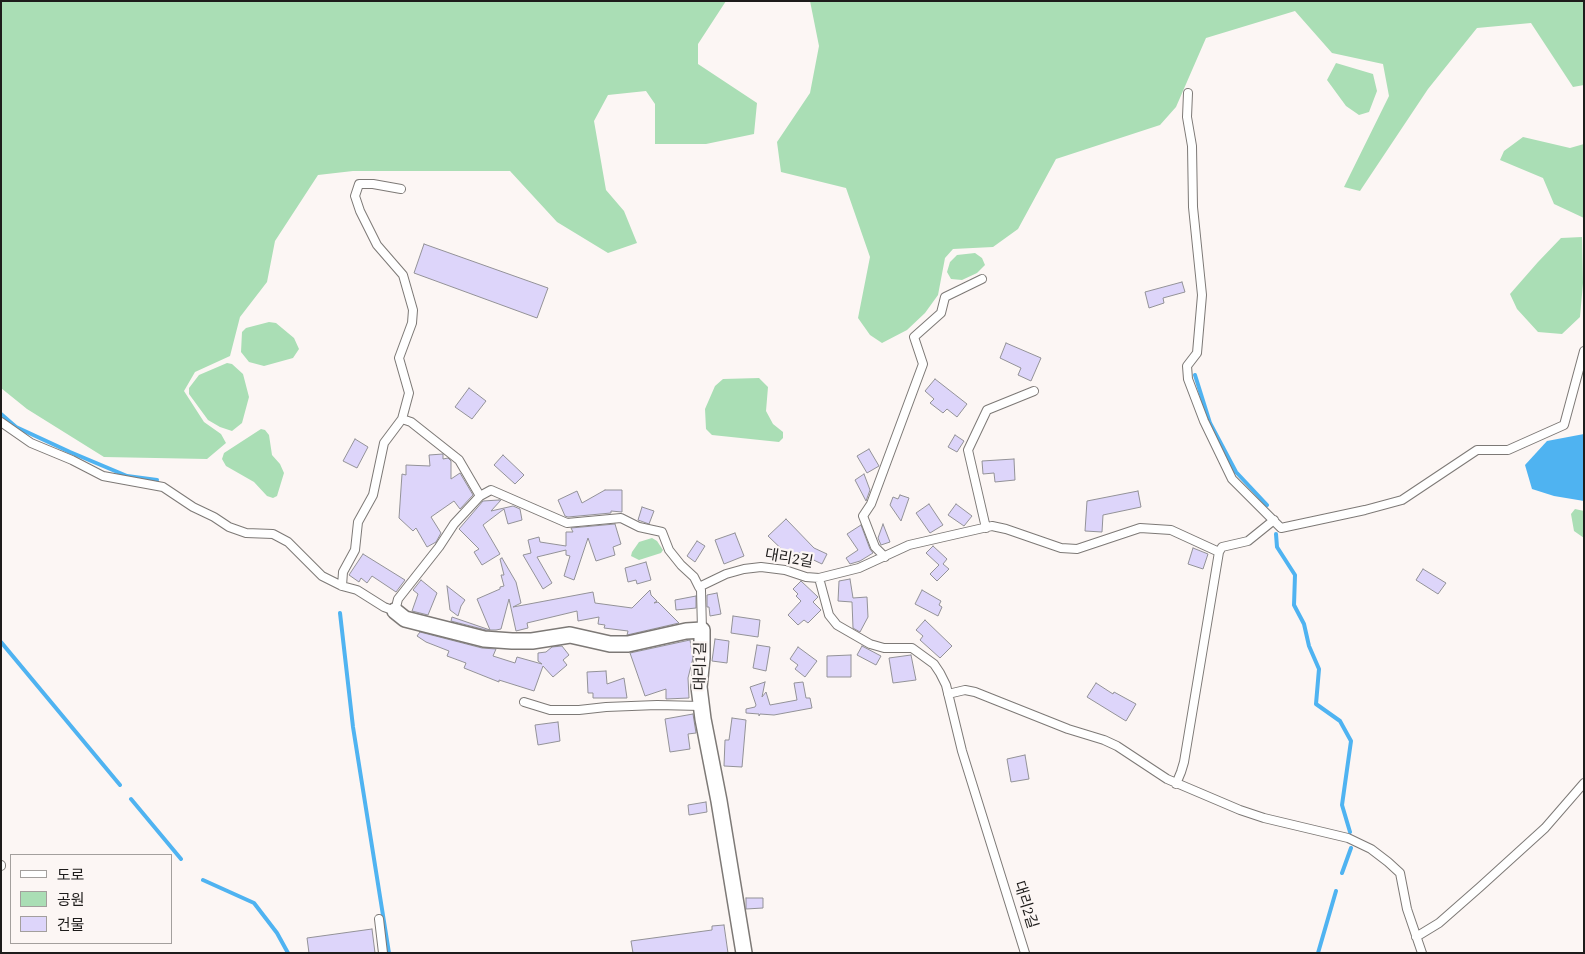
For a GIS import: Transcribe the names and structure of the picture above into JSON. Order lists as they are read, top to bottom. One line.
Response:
{"streets":{"street":["대리1길"],"lane":["대리2길"]},"legend":["도로","공원","건물"]}
